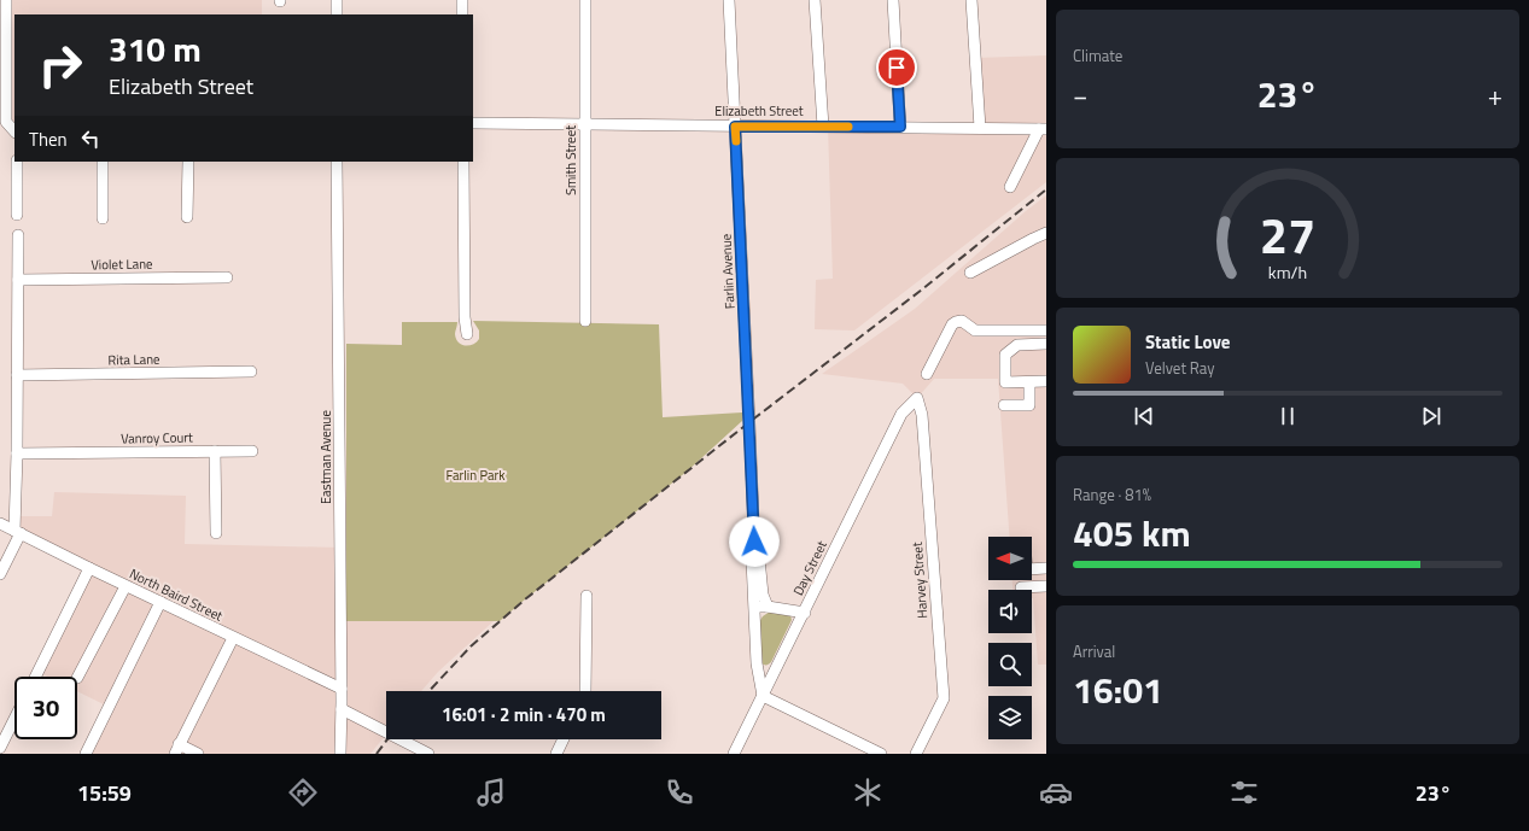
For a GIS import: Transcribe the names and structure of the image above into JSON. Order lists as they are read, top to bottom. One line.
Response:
{"streets":{"street":["Elizabeth Street","Smith Street","Violet Lane","Farlin Avenue","Rita Lane","Vanroy Court","Eastman Avenue","Day Street","Harvey Street","North Baird Street"]},"crossings":[["Elizabeth Street","Smith Street"],["Elizabeth Street","Farlin Avenue"],["Farlin Avenue","Day Street"],["Eastman Avenue","North Baird Street"],["Day Street","Harvey Street"]],"parks":["Farlin Park"],"north":"left","page":{"tile":["Climate",["Range · 81%","405 km"],["Arrival","16:01"]],"turn":["310 m","Elizabeth Street"],"heat":["−","23°","+"],"then":"Then","song":["Static Love","Velvet Ray"],"limit":"30","trip":"16:01 · 2 min · 470 m","tabs":["15:59","23°"],"gauge":["27","km/h"]}}
